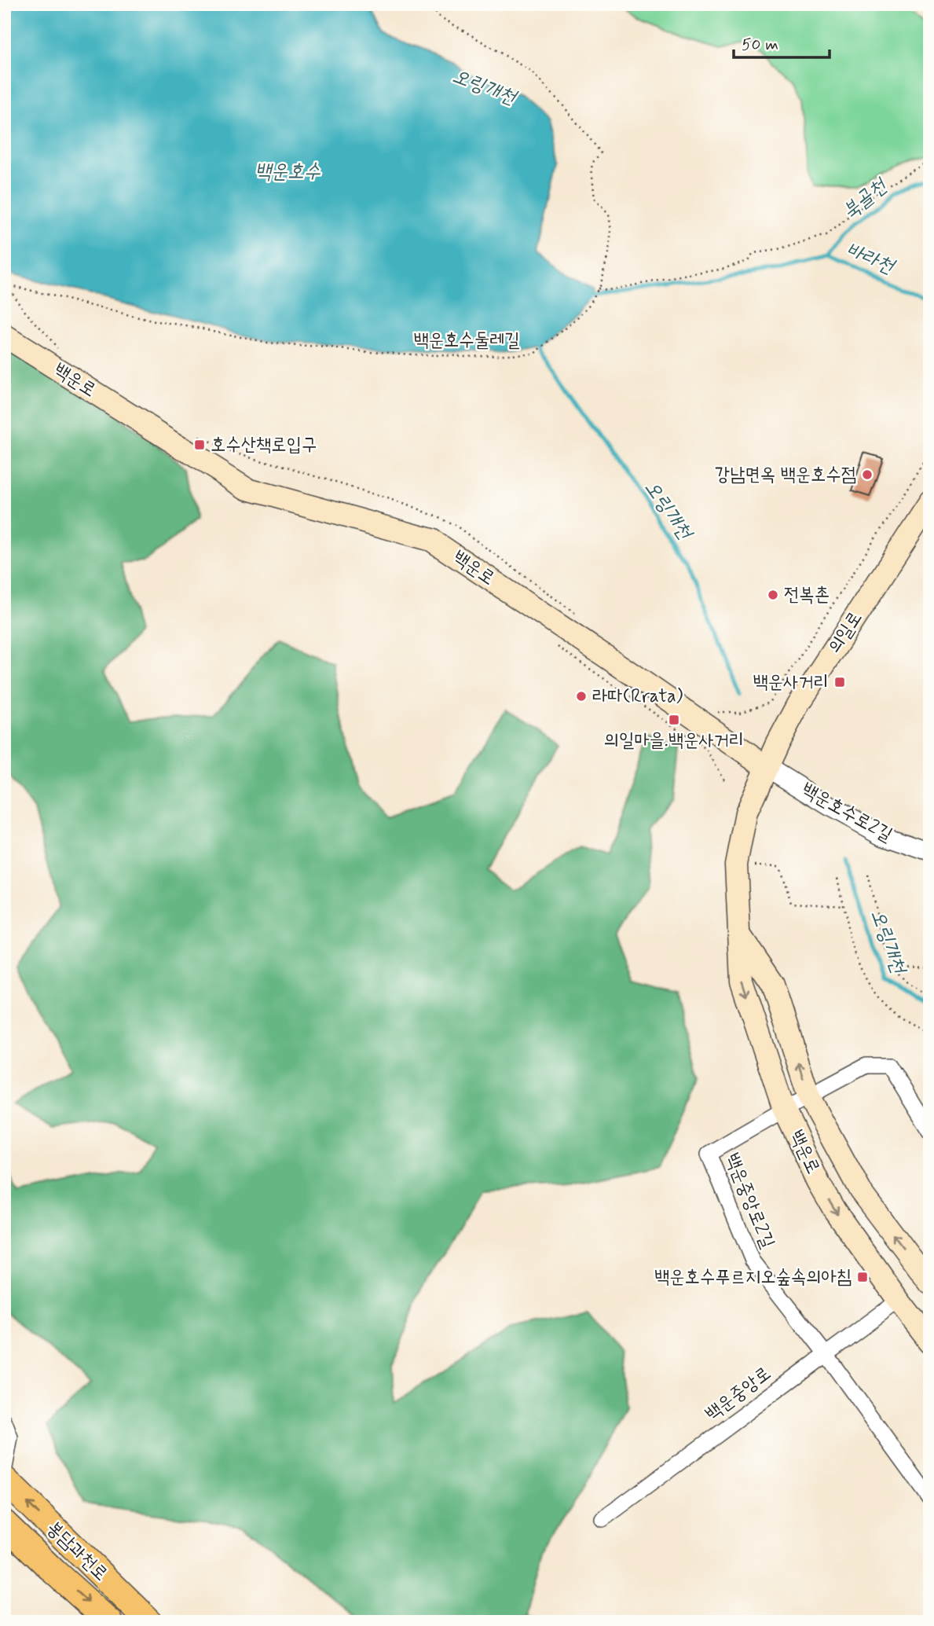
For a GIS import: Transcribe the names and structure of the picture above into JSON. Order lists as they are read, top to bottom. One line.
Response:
{"streets":{"highway":["봉담과천로"],"main road":["백운로","의일로"],"street":["백운호수로2길","백운중앙로2길","백운중앙로"],"path":["백운호수둘레길"]},"crossings":[["백운로","의일로"],["백운로","백운호수로2길"],["백운로","백운중앙로2길"],["백운로","백운중앙로"],["의일로","백운호수로2길"],["백운중앙로2길","백운중앙로"]],"water":["오링개천","백운호수","북골천","바라천"],"places":{"transit":["호수산책로입구","백운사거리","의일마을.백운사거리","백운호수푸르지오숲속의아침"],"other":["강남면옥 백운호수점","전복촌","라따(Rrata)"]},"scale_bar":"50 m"}
